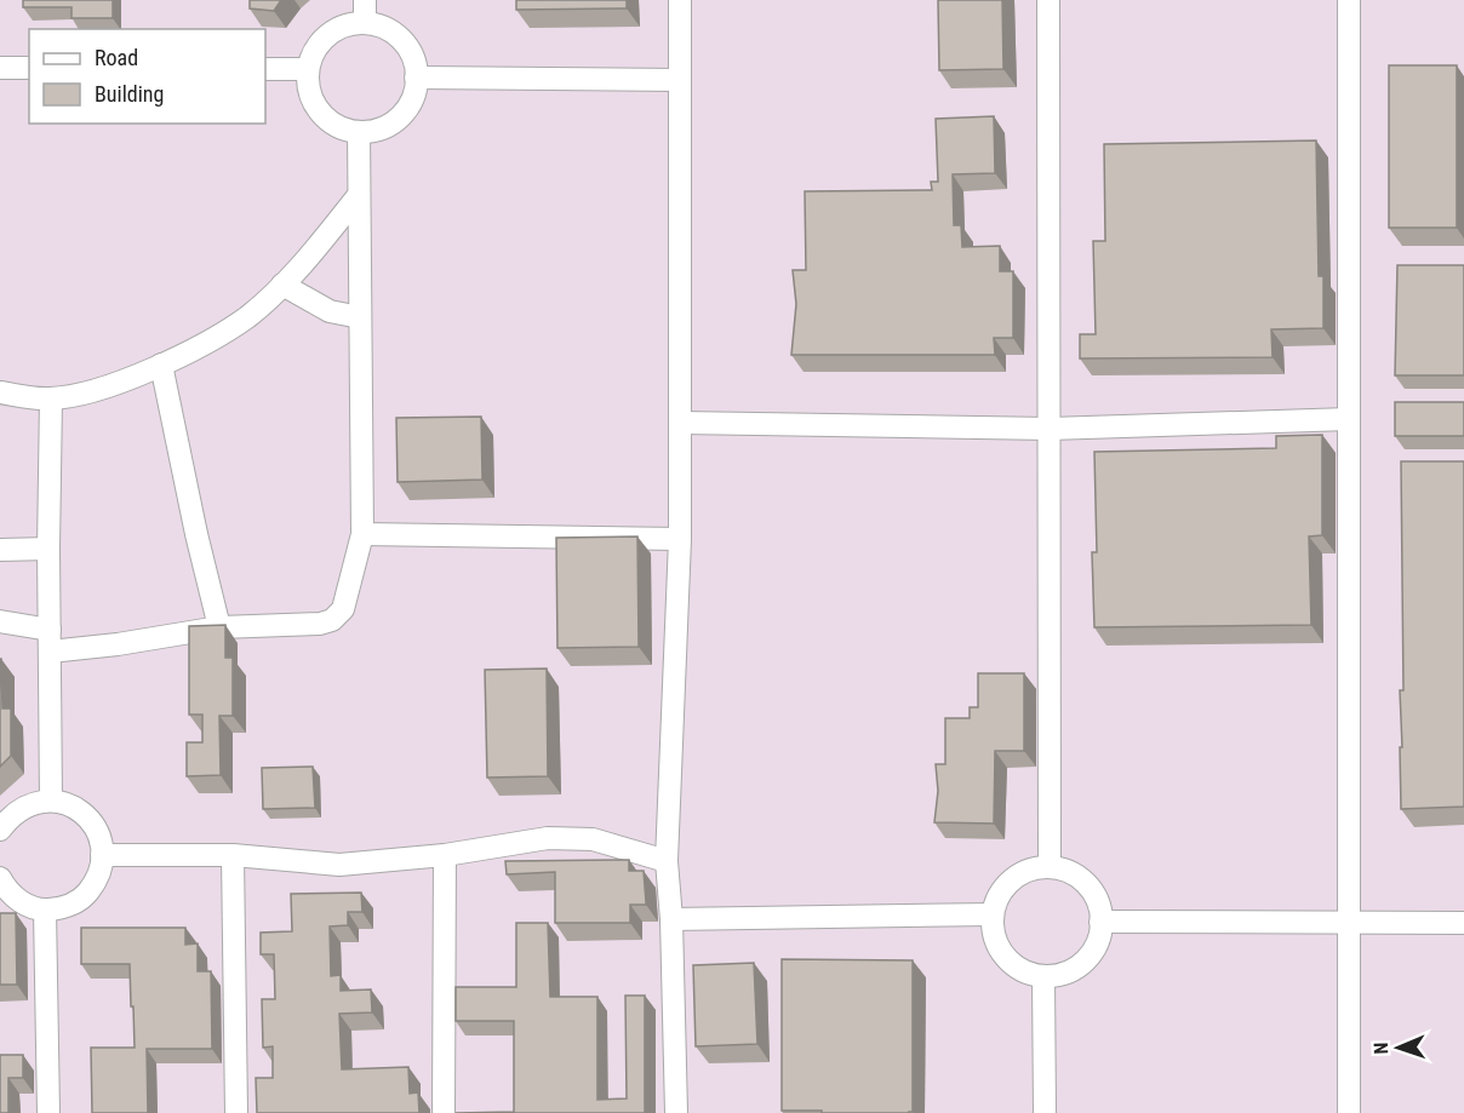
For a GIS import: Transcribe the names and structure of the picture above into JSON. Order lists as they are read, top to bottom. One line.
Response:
{"legend":["Road","Building"],"north":"left"}
